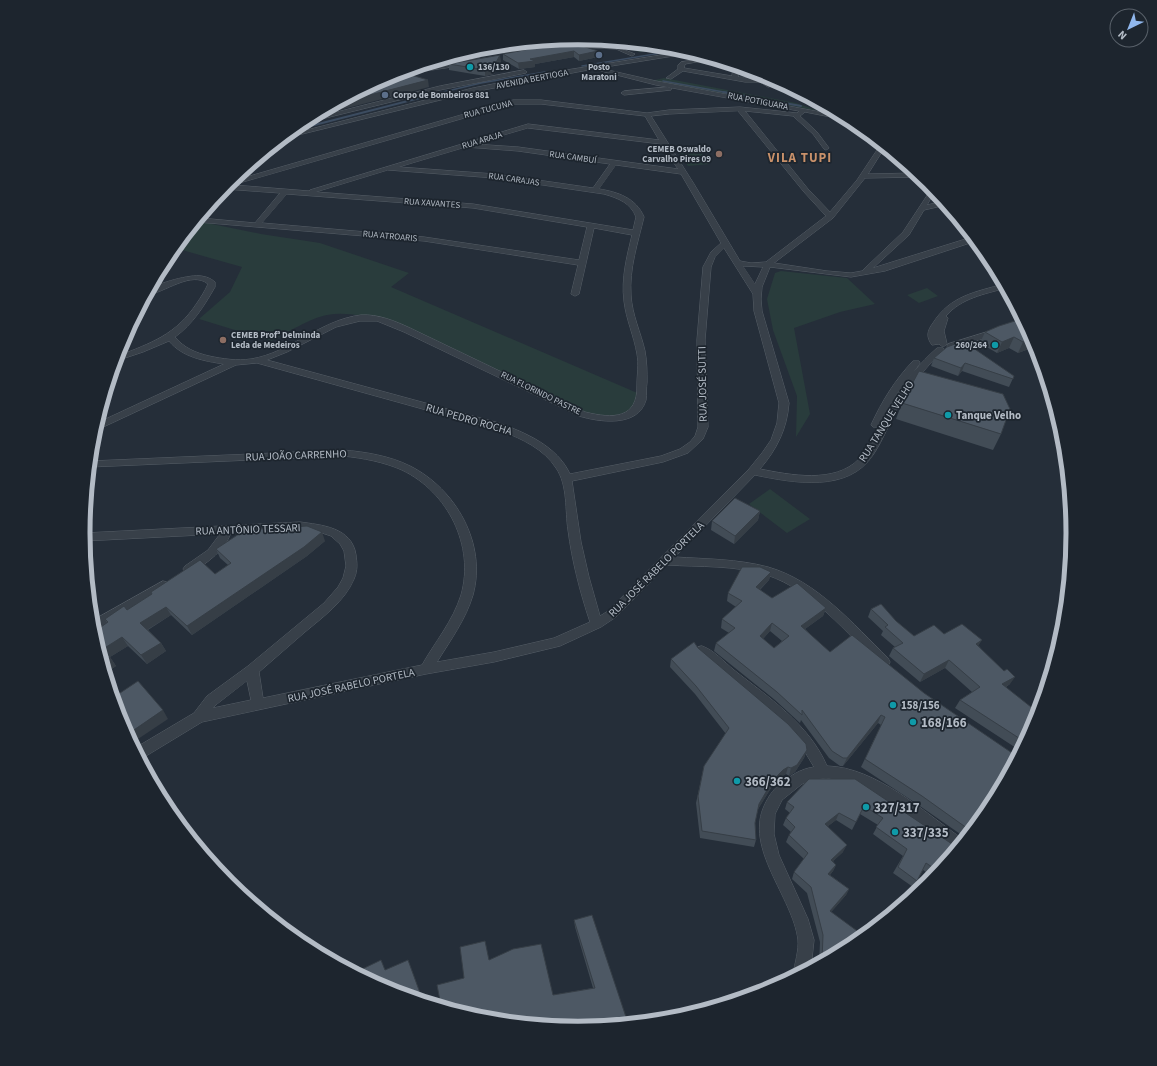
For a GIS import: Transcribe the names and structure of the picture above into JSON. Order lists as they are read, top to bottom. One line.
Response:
{"streets":{"street":["AVENIDA BERTIOGA","RUA POTIGUARA","RUA TUCUNA","RUA ARAJA","RUA CAMBUÍ","RUA CARAJAS","RUA XAVANTES","RUA ATROARIS","RUA JOSÉ SUTTI","RUA FLORINDO PASTRE","RUA PEDRO ROCHA","RUA TANQUE VELHO","RUA JOÃO CARRENHO","RUA ANTÔNIO TESSARI","RUA JOSÉ RABELO PORTELA"]},"crossings":[["AVENIDA BERTIOGA","RUA POTIGUARA"],["RUA ARAJA","RUA CAMBUÍ"],["RUA ARAJA","RUA CARAJAS"],["RUA ARAJA","RUA XAVANTES"],["RUA CARAJAS","RUA FLORINDO PASTRE"],["RUA XAVANTES","RUA FLORINDO PASTRE"],["RUA JOSÉ SUTTI","RUA PEDRO ROCHA"],["RUA FLORINDO PASTRE","RUA PEDRO ROCHA"],["RUA PEDRO ROCHA","RUA JOSÉ RABELO PORTELA"],["RUA TANQUE VELHO","RUA JOSÉ RABELO PORTELA"],["RUA JOÃO CARRENHO","RUA JOSÉ RABELO PORTELA"],["RUA ANTÔNIO TESSARI","RUA JOSÉ RABELO PORTELA"]],"districts":["VILA TUPI"],"places":["Posto Maratoni","136/130","Corpo de Bombeiros 881","CEMEB Oswaldo Carvalho Pires 09","CEMEB Profª Delminda Leda de Medeiros","260/264","Tanque Velho","158/156","168/166","366/362","327/317","337/335"],"north":"bottom left"}
